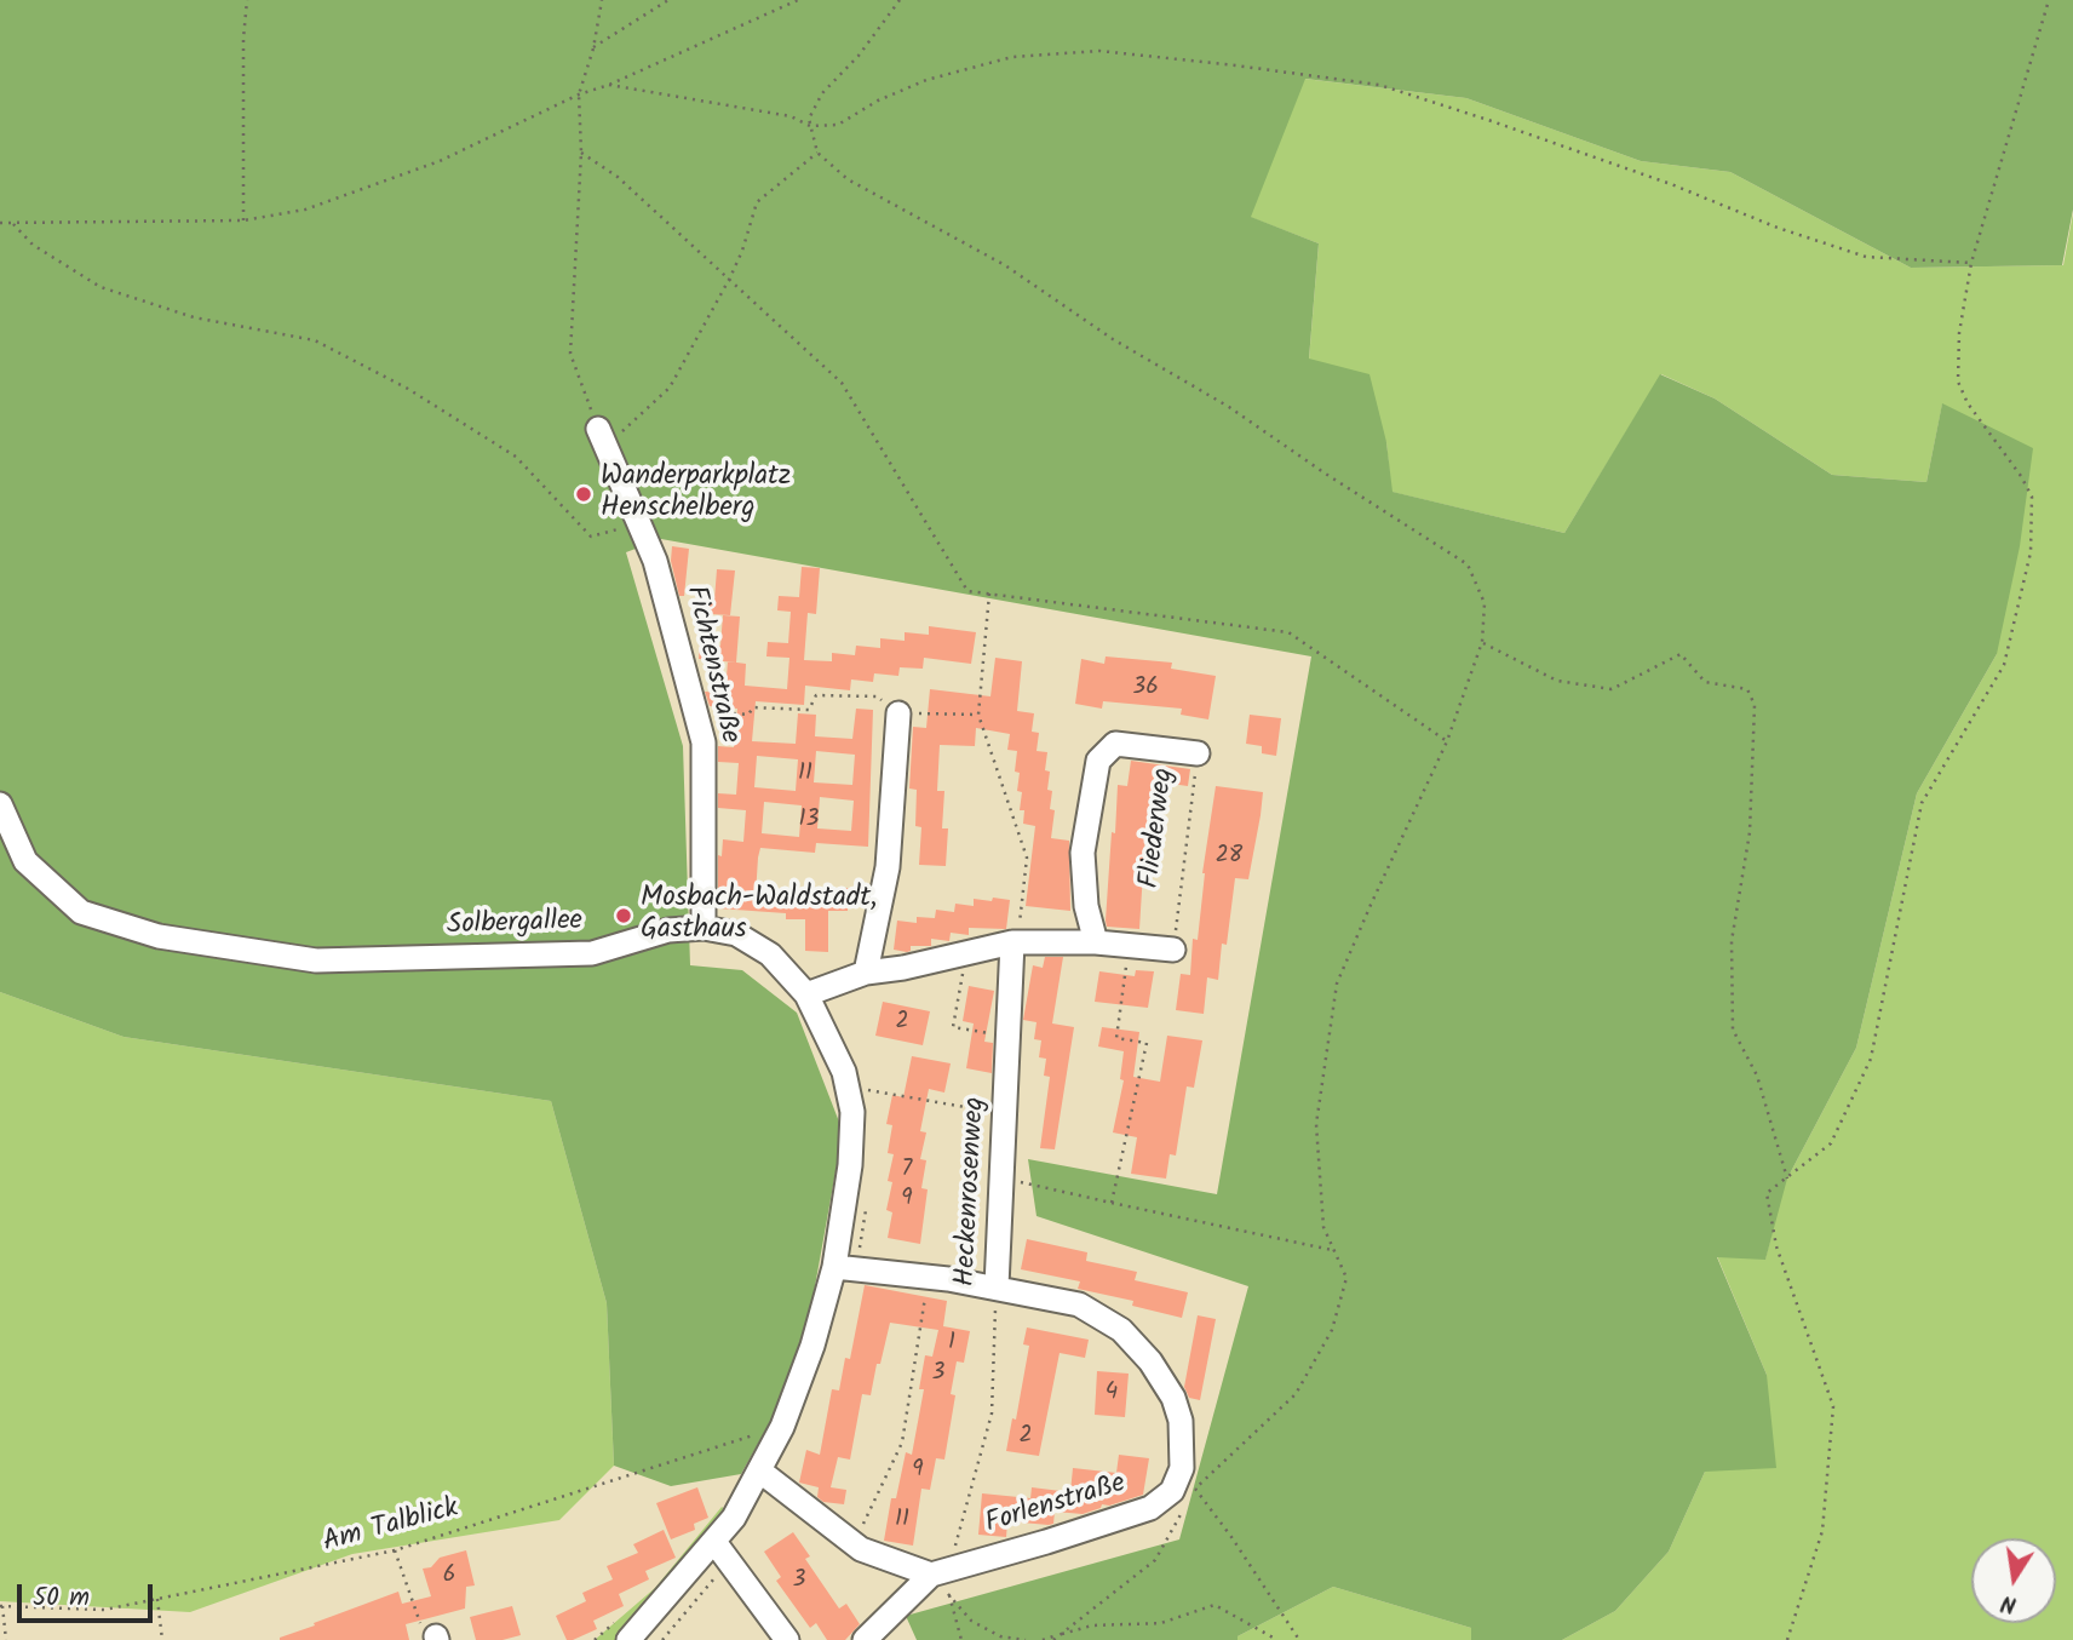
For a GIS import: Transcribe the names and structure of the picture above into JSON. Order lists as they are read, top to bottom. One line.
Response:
{"streets":{"street":["Fichtenstraße","Fliederweg","Solbergallee","Heckenrosenweg","Forlenstraße"],"path":["Am Talblick"]},"crossings":[["Fichtenstraße","Solbergallee"],["Solbergallee","Forlenstraße"],["Solbergallee","Am Talblick"],["Heckenrosenweg","Forlenstraße"]],"places":["Wanderparkplatz Henschelberg","Mosbach-Waldstadt, Gasthaus"],"house_numbers":["36","11","13","28","2","7","9","1","3","4","2","9","11","6","3"],"scale_bar":"50 m","north":"bottom"}
